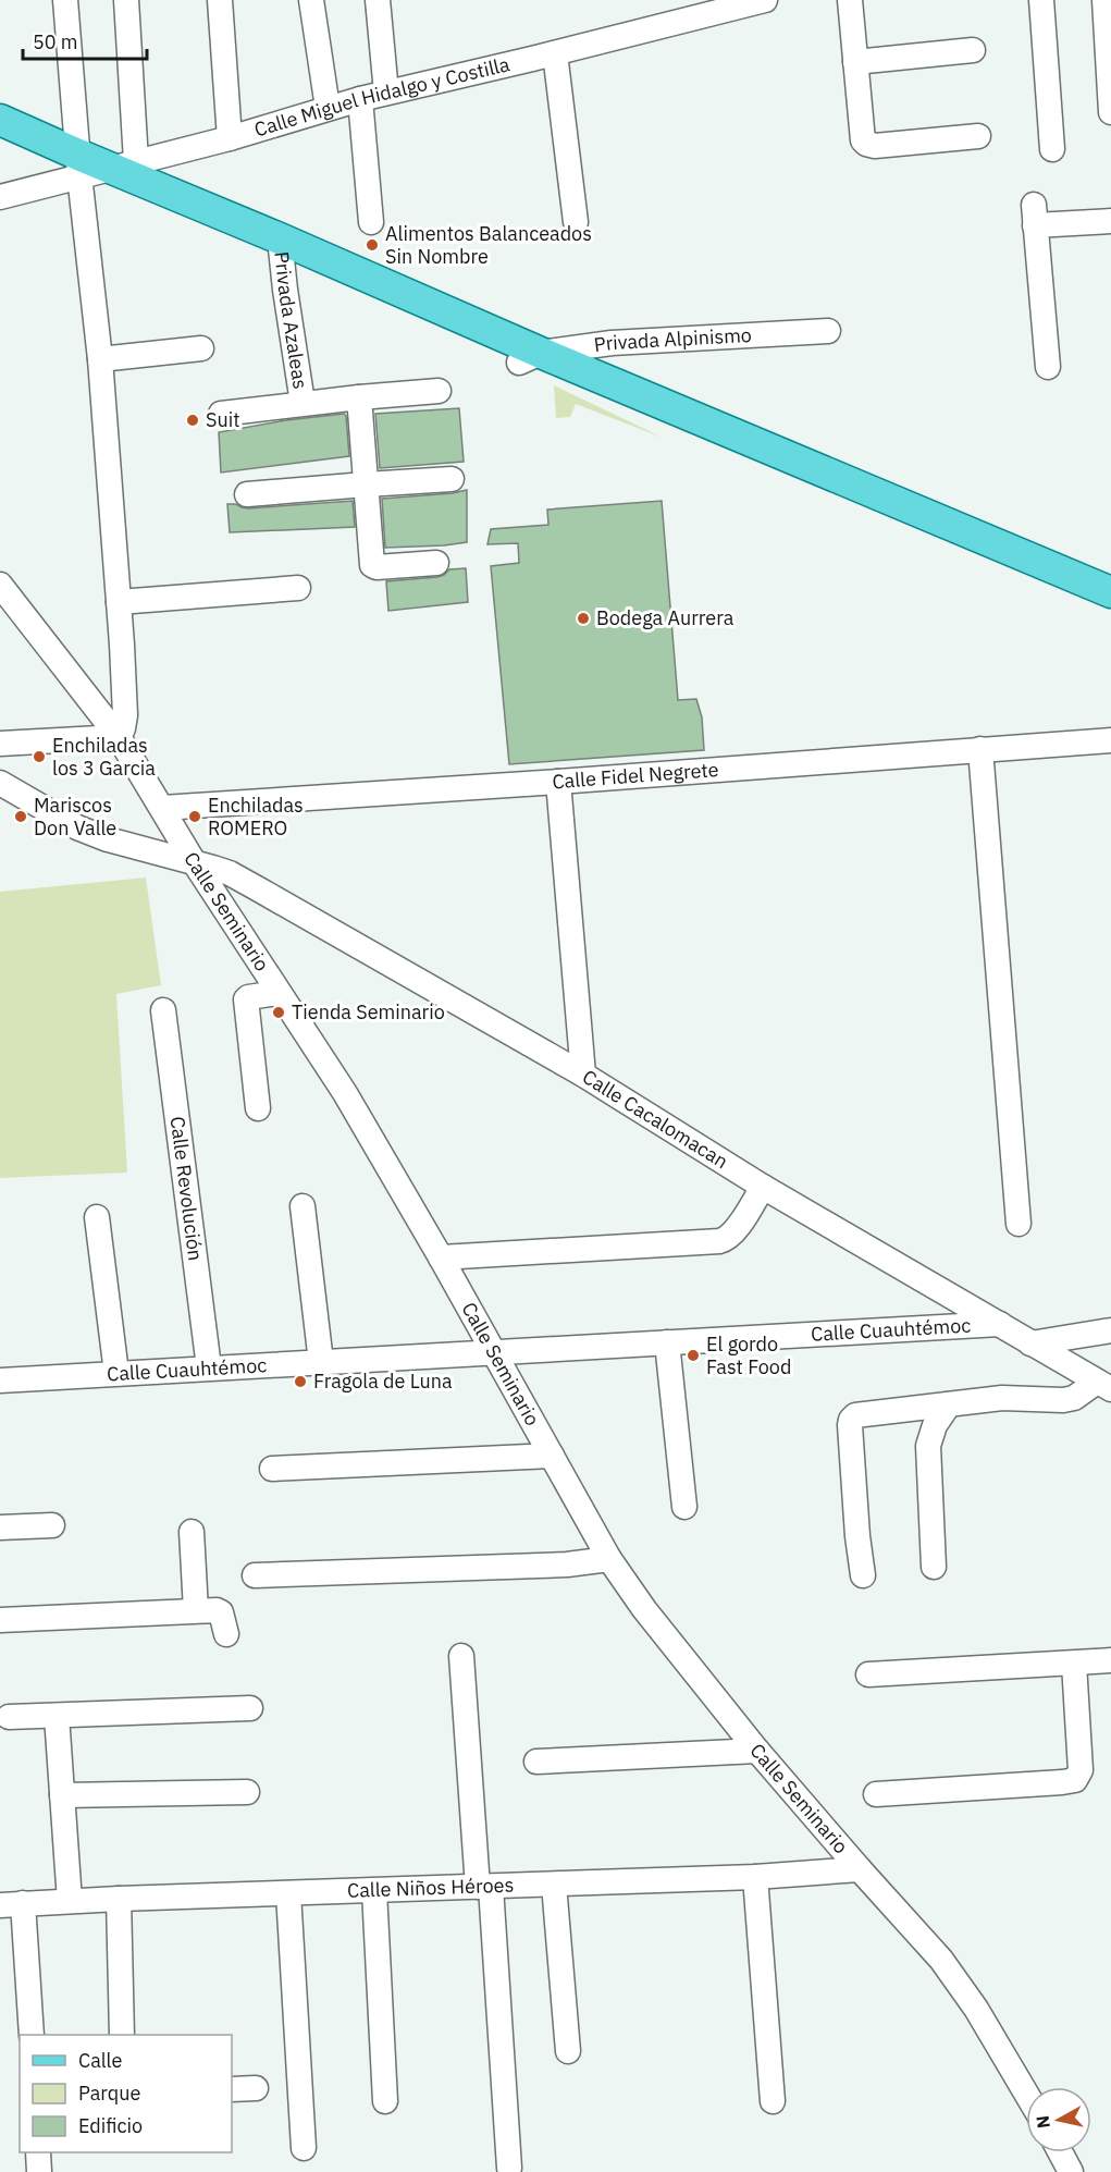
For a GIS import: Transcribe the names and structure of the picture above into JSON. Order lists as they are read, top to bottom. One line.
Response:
{"streets":{"street":["Calle Miguel Hidalgo y Costilla","Privada Azaleas","Privada Alpinismo","Calle Fidel Negrete","Calle Seminario","Calle Cacalomacan","Calle Revolución","Calle Cuauhtémoc","Calle Niños Héroes"]},"crossings":[["Calle Fidel Negrete","Calle Seminario"],["Calle Seminario","Calle Cacalomacan"],["Calle Seminario","Calle Cuauhtémoc"],["Calle Seminario","Calle Niños Héroes"],["Calle Cacalomacan","Calle Cuauhtémoc"],["Calle Revolución","Calle Cuauhtémoc"]],"places":["Alimentos Balanceados Sin Nombre","Suit","Bodega Aurrera","Enchiladas los 3 Garcia","Mariscos Don Valle","Enchiladas ROMERO","Tienda Seminario","El gordo Fast Food","Fragola de Luna"],"legend":["Calle","Parque","Edificio"],"scale_bar":"50 m","north":"left"}
